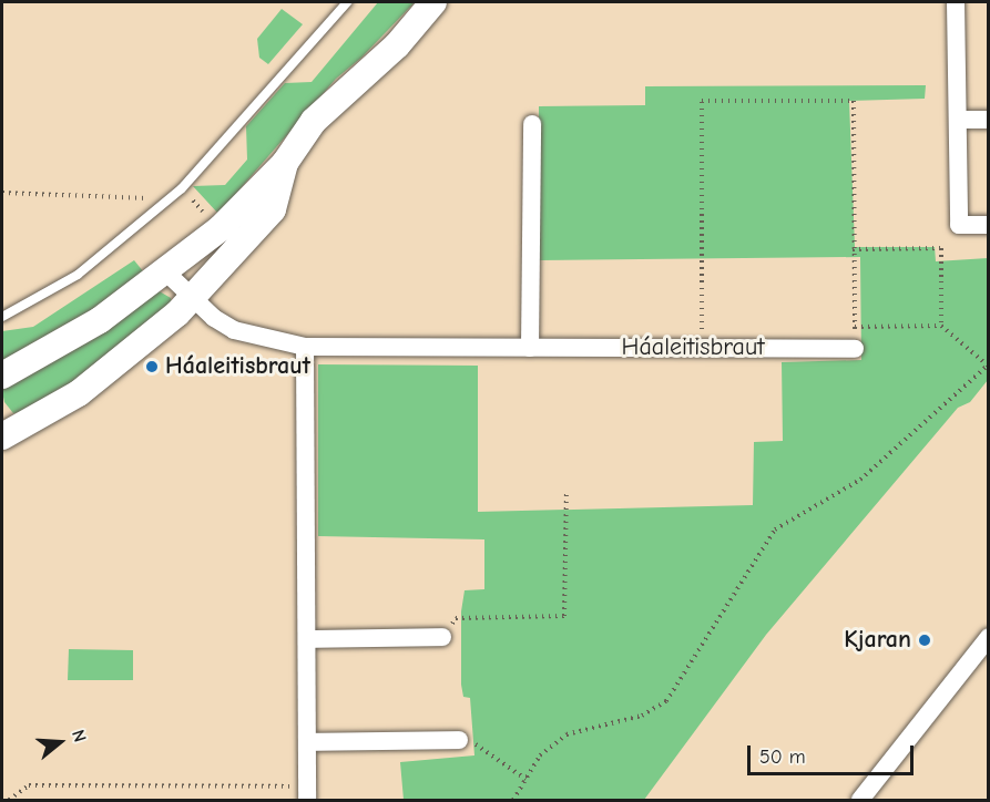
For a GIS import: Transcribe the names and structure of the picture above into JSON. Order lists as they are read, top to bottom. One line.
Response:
{"streets":{"street":["Háaleitisbraut"]},"places":["Háaleitisbraut","Kjaran"],"scale_bar":"50 m","north":"right"}
